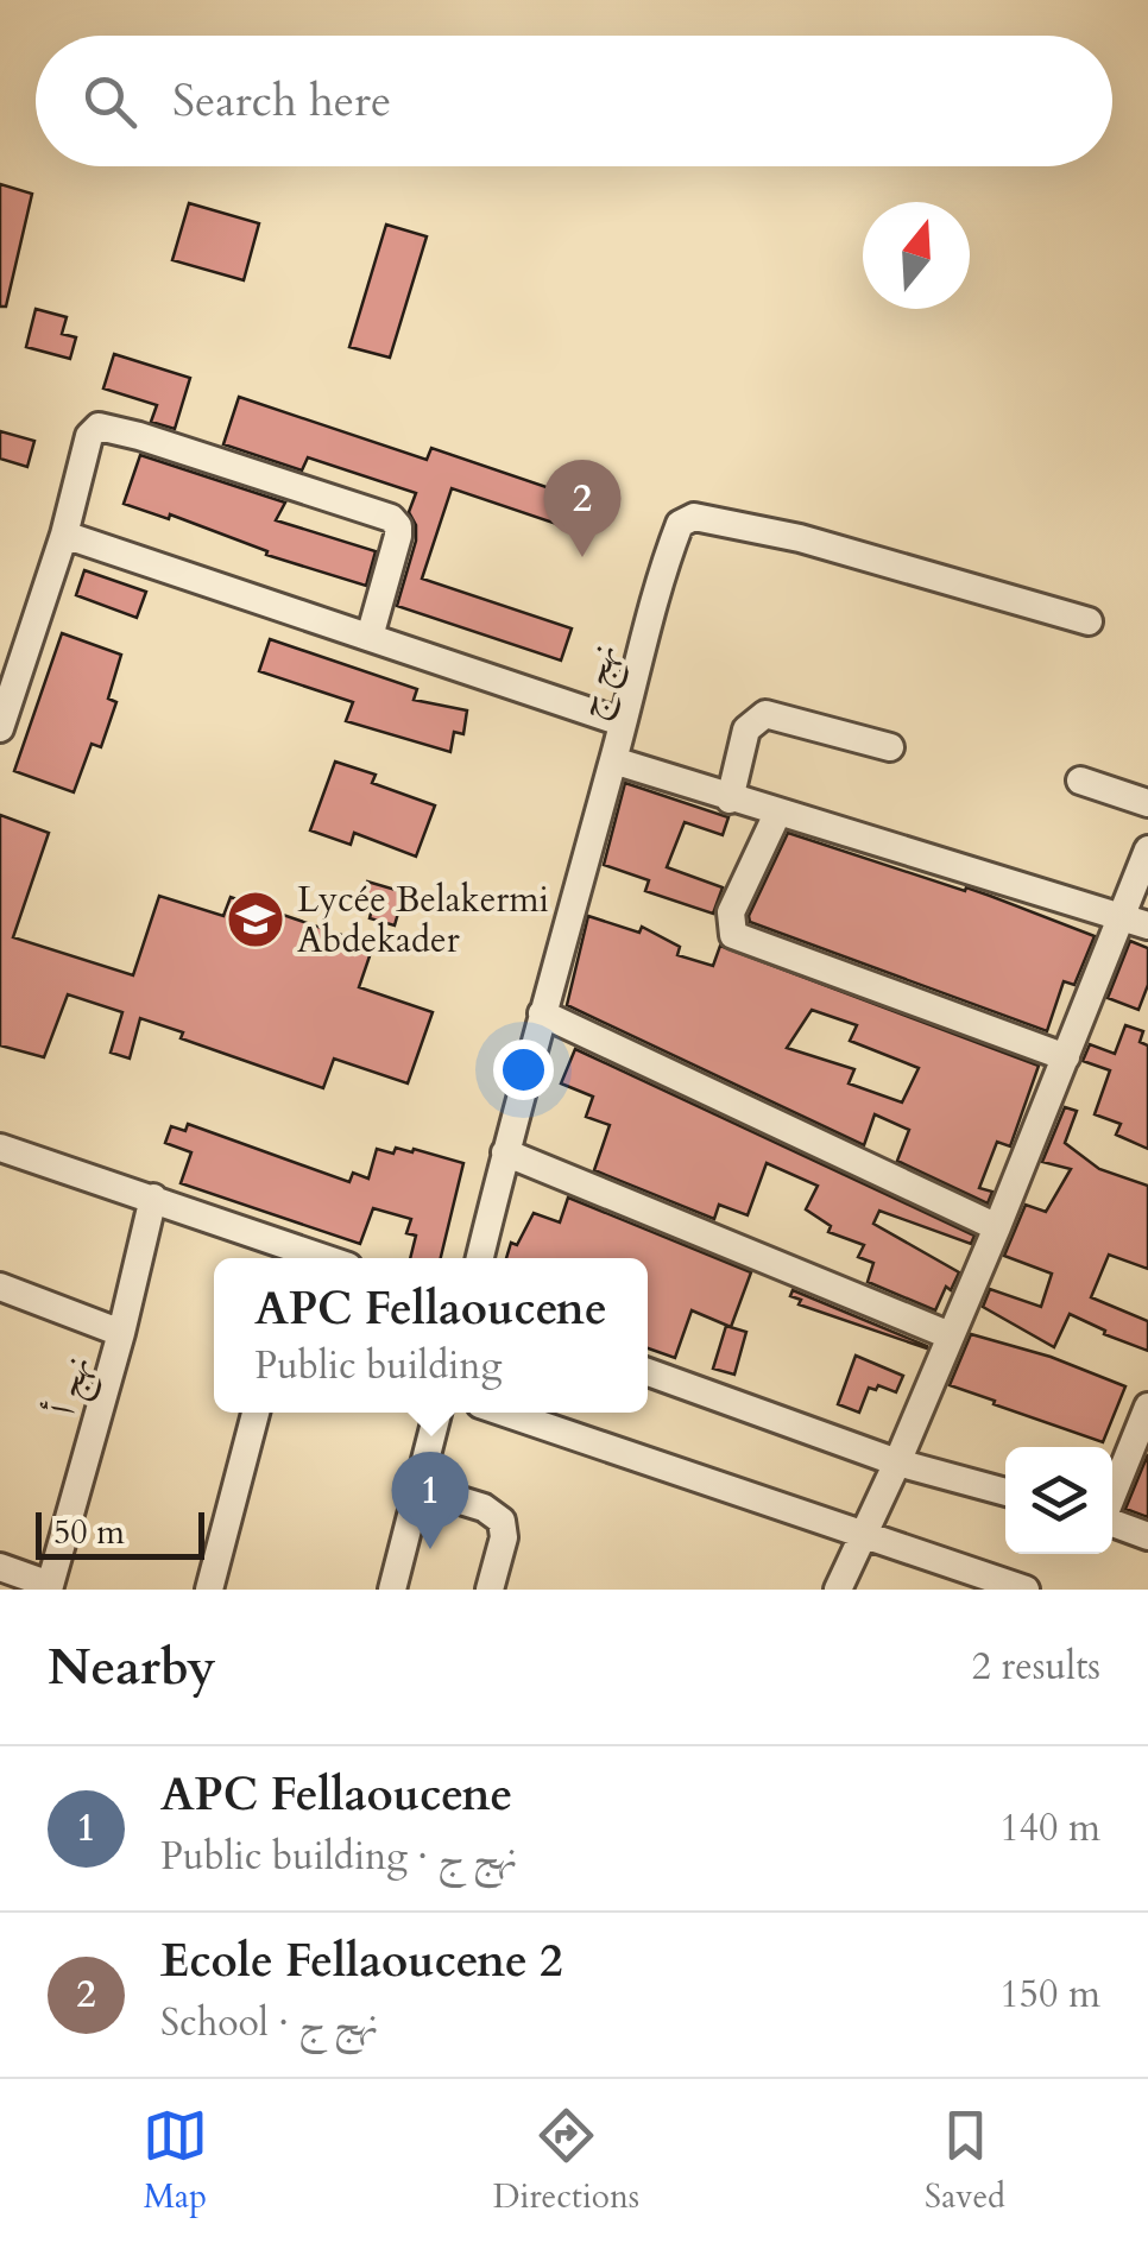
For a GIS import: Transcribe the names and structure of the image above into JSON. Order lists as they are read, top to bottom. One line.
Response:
{"streets":{"street":["نهج ج","نهج أ"]},"places":{"school or university":["Lycée Belakermi Abdekader"]},"scale_bar":"50 m","north":"top","page":{"search":"Search here","pins":["2","1"],"popup":["APC Fellaoucene","Public building"],"scale":"50 m","heading":["Nearby","2 results"],"list":[{"mark":"1","name":"APC Fellaoucene","note":"Public building · نهج ج","value":"140 m"},{"mark":"2","name":"Ecole Fellaoucene 2","note":"School · نهج ج","value":"150 m"}],"nav":["Map","Directions","Saved"]}}
